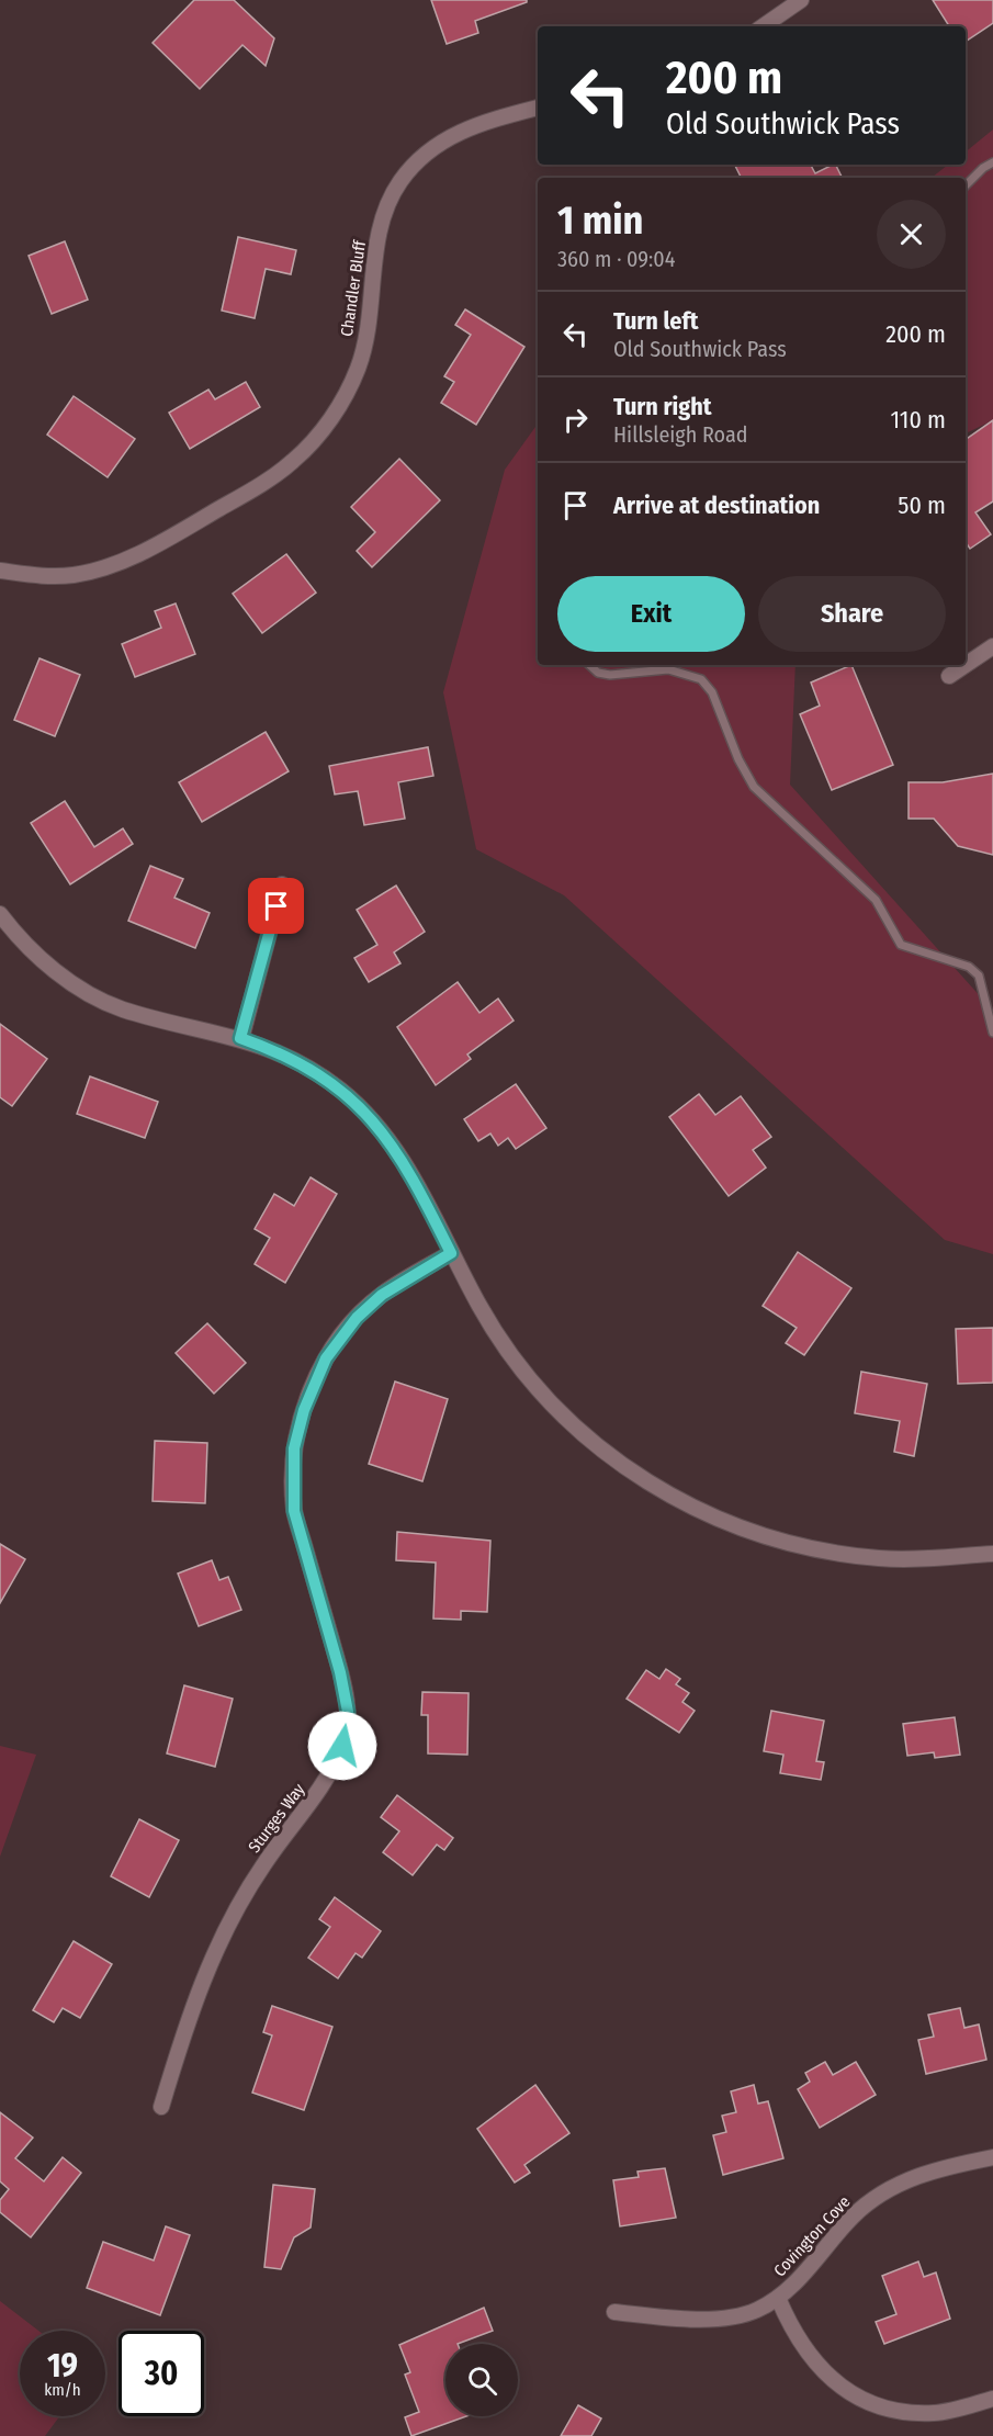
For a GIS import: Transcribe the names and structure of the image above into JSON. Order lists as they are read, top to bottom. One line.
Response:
{"streets":{"street":["Chandler Bluff","Sturges Way","Covington Cove"]},"page":{"turn":["200 m","Old Southwick Pass"],"heading":["1 min","360 m · 09:04"],"list":[{"name":"Turn left","note":"Old Southwick Pass","value":"200 m"},{"name":"Turn right","note":"Hillsleigh Road","value":"110 m"},{"name":"Arrive at destination","value":"50 m"}],"buttons":["Exit","Share"],"speed":"19 km/h","limit":"30"}}
